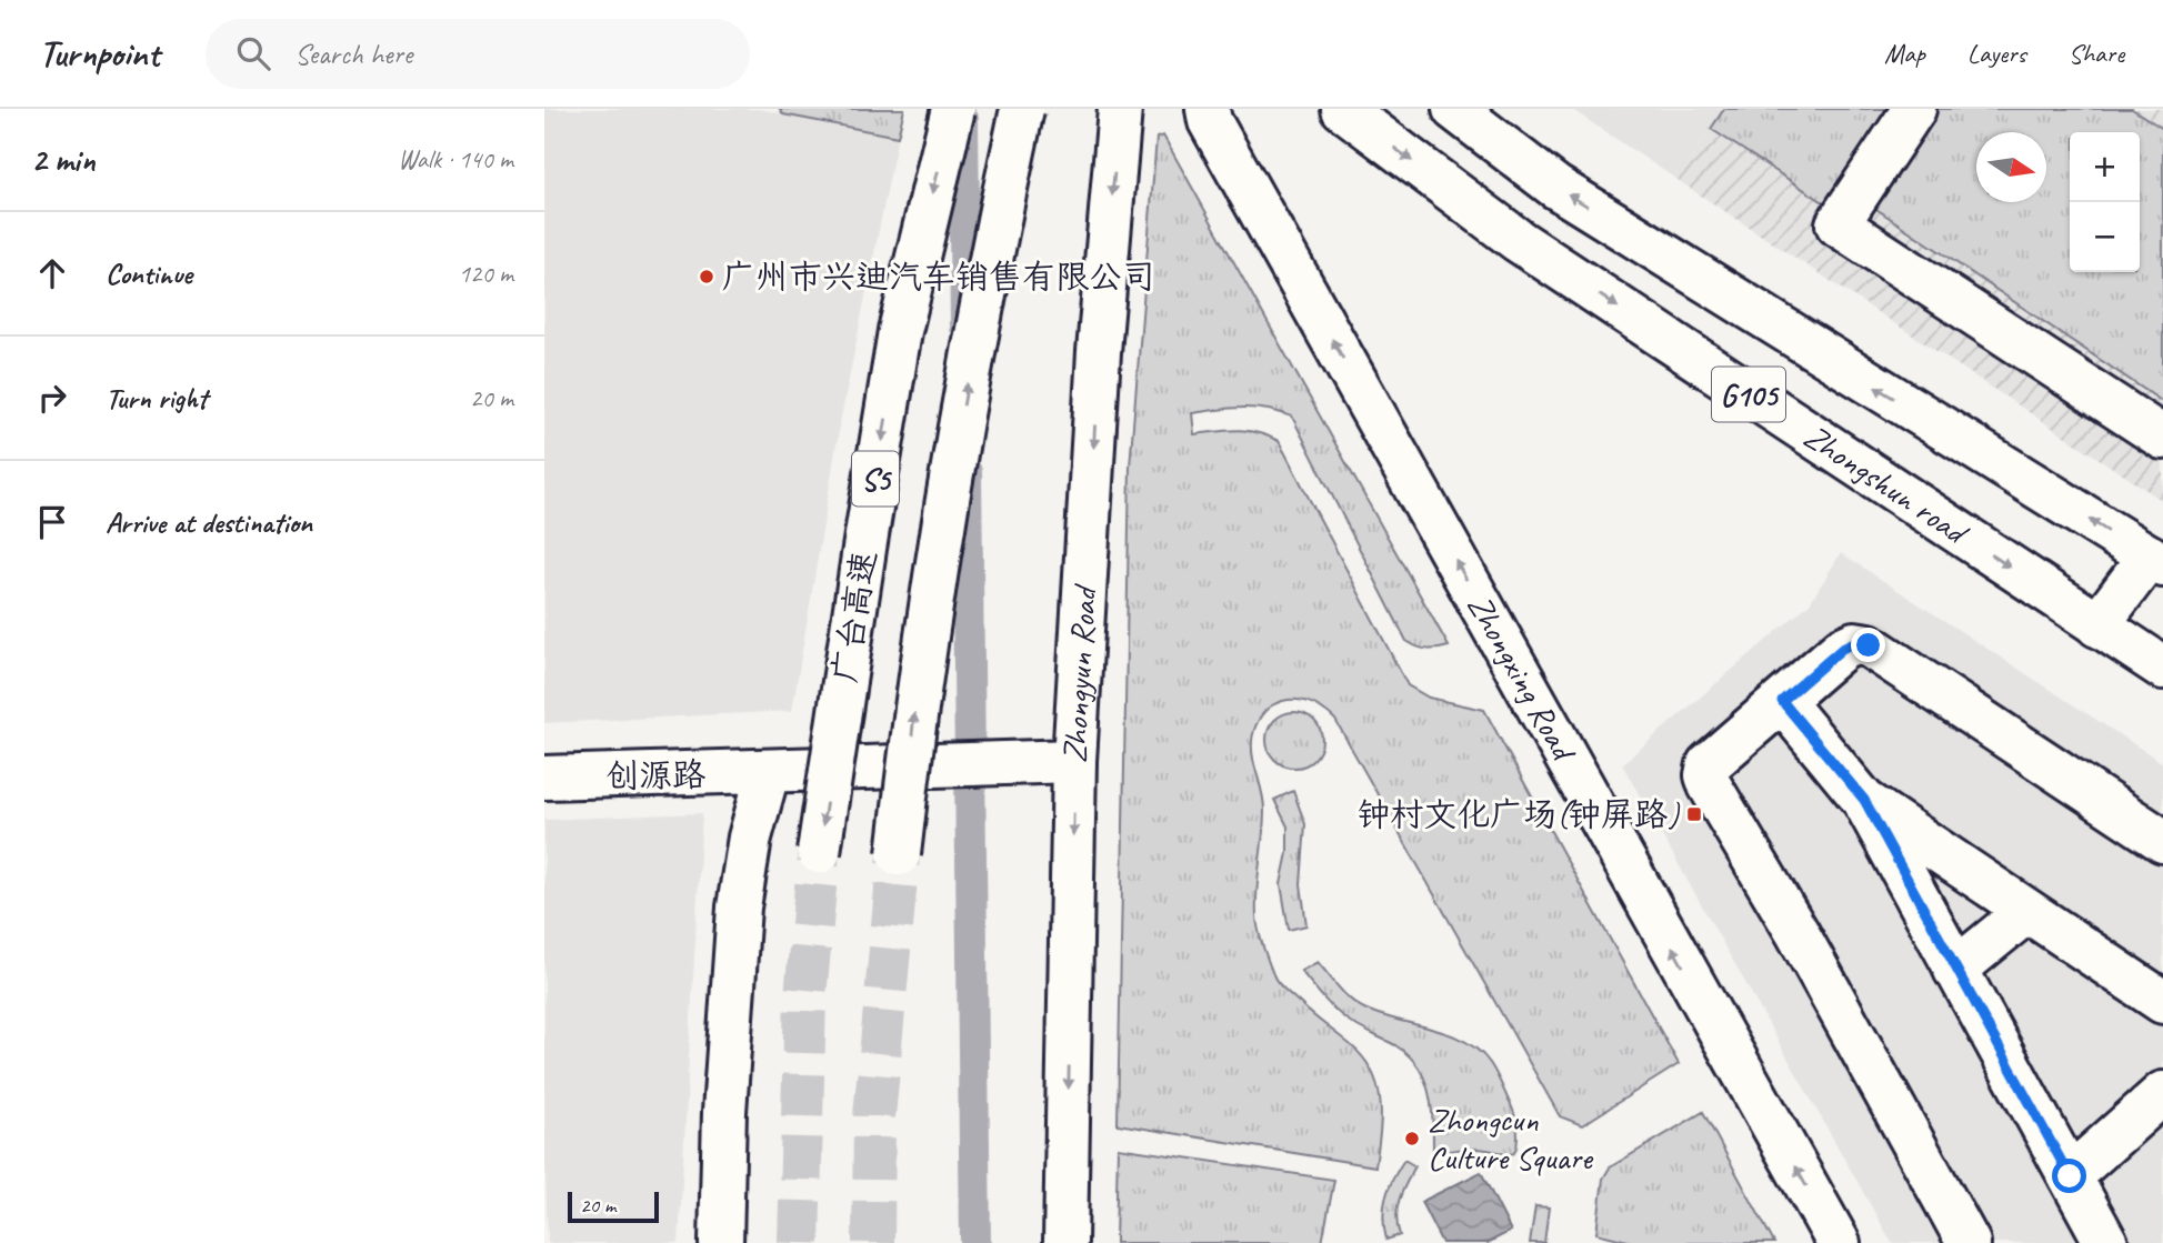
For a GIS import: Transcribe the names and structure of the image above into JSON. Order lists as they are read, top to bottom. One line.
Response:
{"streets":{"main road":["G105","S5","Zhongshun road","广台高速","Zhongyun Road","Zhongxing Road","创源路"]},"crossings":[["Zhongyun Road","创源路"]],"places":{"other":["广州市兴迪汽车销售有限公司","Zhongcun Culture Square"],"transit":["钟村文化广场(钟屏路)"]},"scale_bar":"20 m","north":"right","page":{"header":"Turnpoint","search":"Search here","nav":["Map","Layers","Share"],"heading":["2 min","Walk · 140 m"],"map_buttons":["+","−"],"list":[["Continue","120 m"],["Turn right","20 m"],"Arrive at destination"],"scale":"20 m"}}
